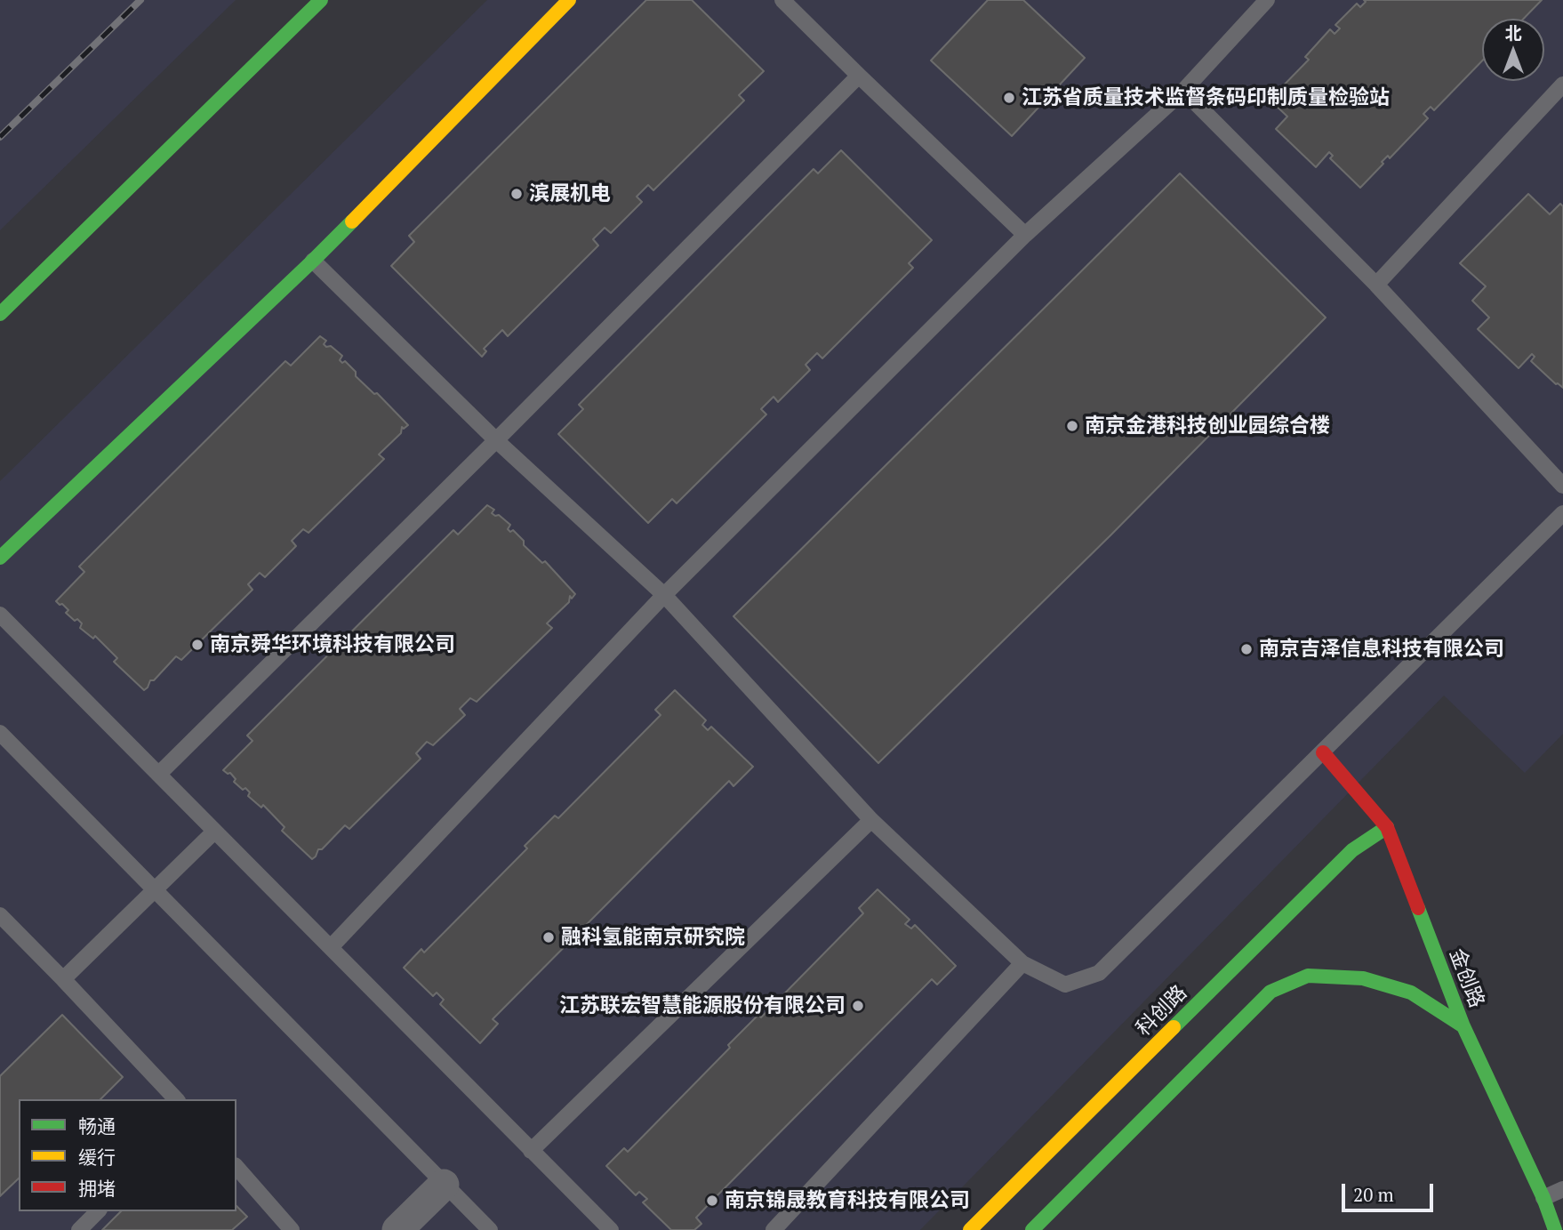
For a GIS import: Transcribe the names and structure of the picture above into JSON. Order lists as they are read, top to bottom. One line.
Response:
{"streets":{"street":["金创路","科创路"]},"crossings":[["金创路","科创路"]],"places":["江苏省质量技术监督条码印制质量检验站","滨展机电","南京金港科技创业园综合楼","南京舜华环境科技有限公司","南京吉泽信息科技有限公司","融科氢能南京研究院","江苏联宏智慧能源股份有限公司","南京锦晟教育科技有限公司"],"legend":["畅通","缓行","拥堵"],"scale_bar":"20 m","north":"top"}
